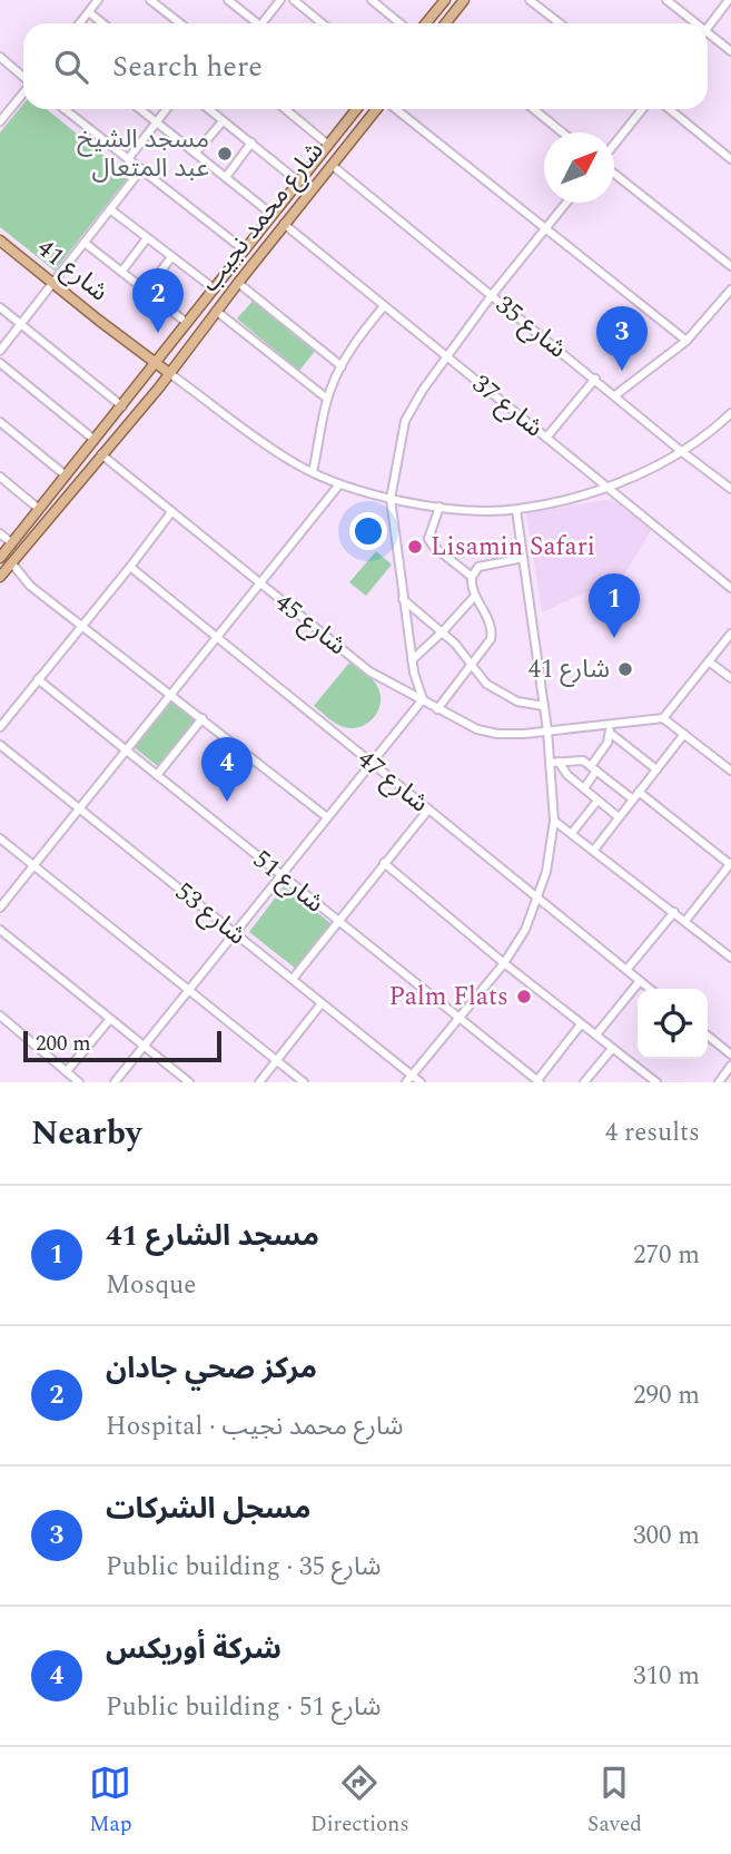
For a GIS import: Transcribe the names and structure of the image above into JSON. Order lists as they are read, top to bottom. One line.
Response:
{"streets":{"main road":["شارع محمد نجيب","شارع 41"],"street":["شارع 35","شارع 37","شارع 45","شارع 47","شارع 51","شارع 53"]},"crossings":[["شارع محمد نجيب","شارع 41"],["شارع محمد نجيب","شارع 35"],["شارع محمد نجيب","شارع 37"],["شارع محمد نجيب","شارع 45"]],"places":["مسجد الشيخ عبد المتعال","Lisamin Safari","شارع 41","Palm Flats"],"scale_bar":"200 m","north":"top right","page":{"search":"Search here","pins":["2","3","1","4"],"scale":"200 m","heading":["Nearby","4 results"],"list":[{"mark":"1","name":"مسجد الشارع 41","note":"Mosque","value":"270 m"},{"mark":"2","name":"مركز صحي جادان","note":"Hospital · شارع محمد نجيب","value":"290 m"},{"mark":"3","name":"مسجل الشركات","note":"Public building · شارع 35","value":"300 m"},{"mark":"4","name":"شركة أوريكس","note":"Public building · شارع 51","value":"310 m"}],"nav":["Map","Directions","Saved"]}}
